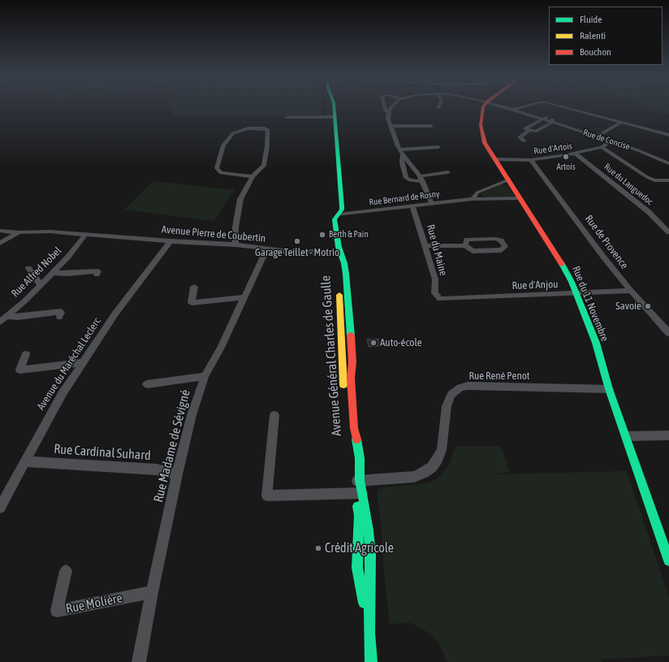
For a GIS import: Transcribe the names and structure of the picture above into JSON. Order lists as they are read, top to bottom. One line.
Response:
{"streets":{"main road":["Rue du 11 Novembre","Avenue Général Charles de Gaulle"],"street":["Rue de Concise","Rue d'Artois","Rue du Languedoc","Rue Bernard de Rosny","Avenue Pierre de Coubertin","Rue de Provence","Rue du Maine","Rue Alfred Nobel","Rue d'Anjou","Avenue du Maréchal Leclerc","Rue René Penot","Rue Madame de Sévigné","Rue Cardinal Suhard","Rue Molière"]},"crossings":[["Rue de Concise","Rue d'Artois"],["Rue d'Artois","Rue du Languedoc"],["Rue d'Artois","Rue de Provence"],["Rue d'Artois","Rue du 11 Novembre"],["Rue Bernard de Rosny","Rue du Maine"],["Rue Bernard de Rosny","Rue du 11 Novembre"],["Rue Bernard de Rosny","Avenue Général Charles de Gaulle"],["Avenue Pierre de Coubertin","Rue Alfred Nobel"],["Avenue Pierre de Coubertin","Avenue Général Charles de Gaulle"],["Avenue Pierre de Coubertin","Avenue du Maréchal Leclerc"],["Avenue Pierre de Coubertin","Rue Madame de Sévigné"],["Rue de Provence","Rue d'Anjou"],["Rue du Maine","Rue d'Anjou"],["Rue d'Anjou","Rue du 11 Novembre"],["Rue du 11 Novembre","Rue René Penot"],["Avenue Général Charles de Gaulle","Rue René Penot"],["Avenue du Maréchal Leclerc","Rue Cardinal Suhard"],["Rue Madame de Sévigné","Rue Cardinal Suhard"],["Rue Madame de Sévigné","Rue Molière"]],"places":["Artois","Berth & Pain","Garage Teillet - Motrio","Savoie","Auto-école","Crédit Agricole"],"legend":["Fluide","Ralenti","Bouchon"]}
